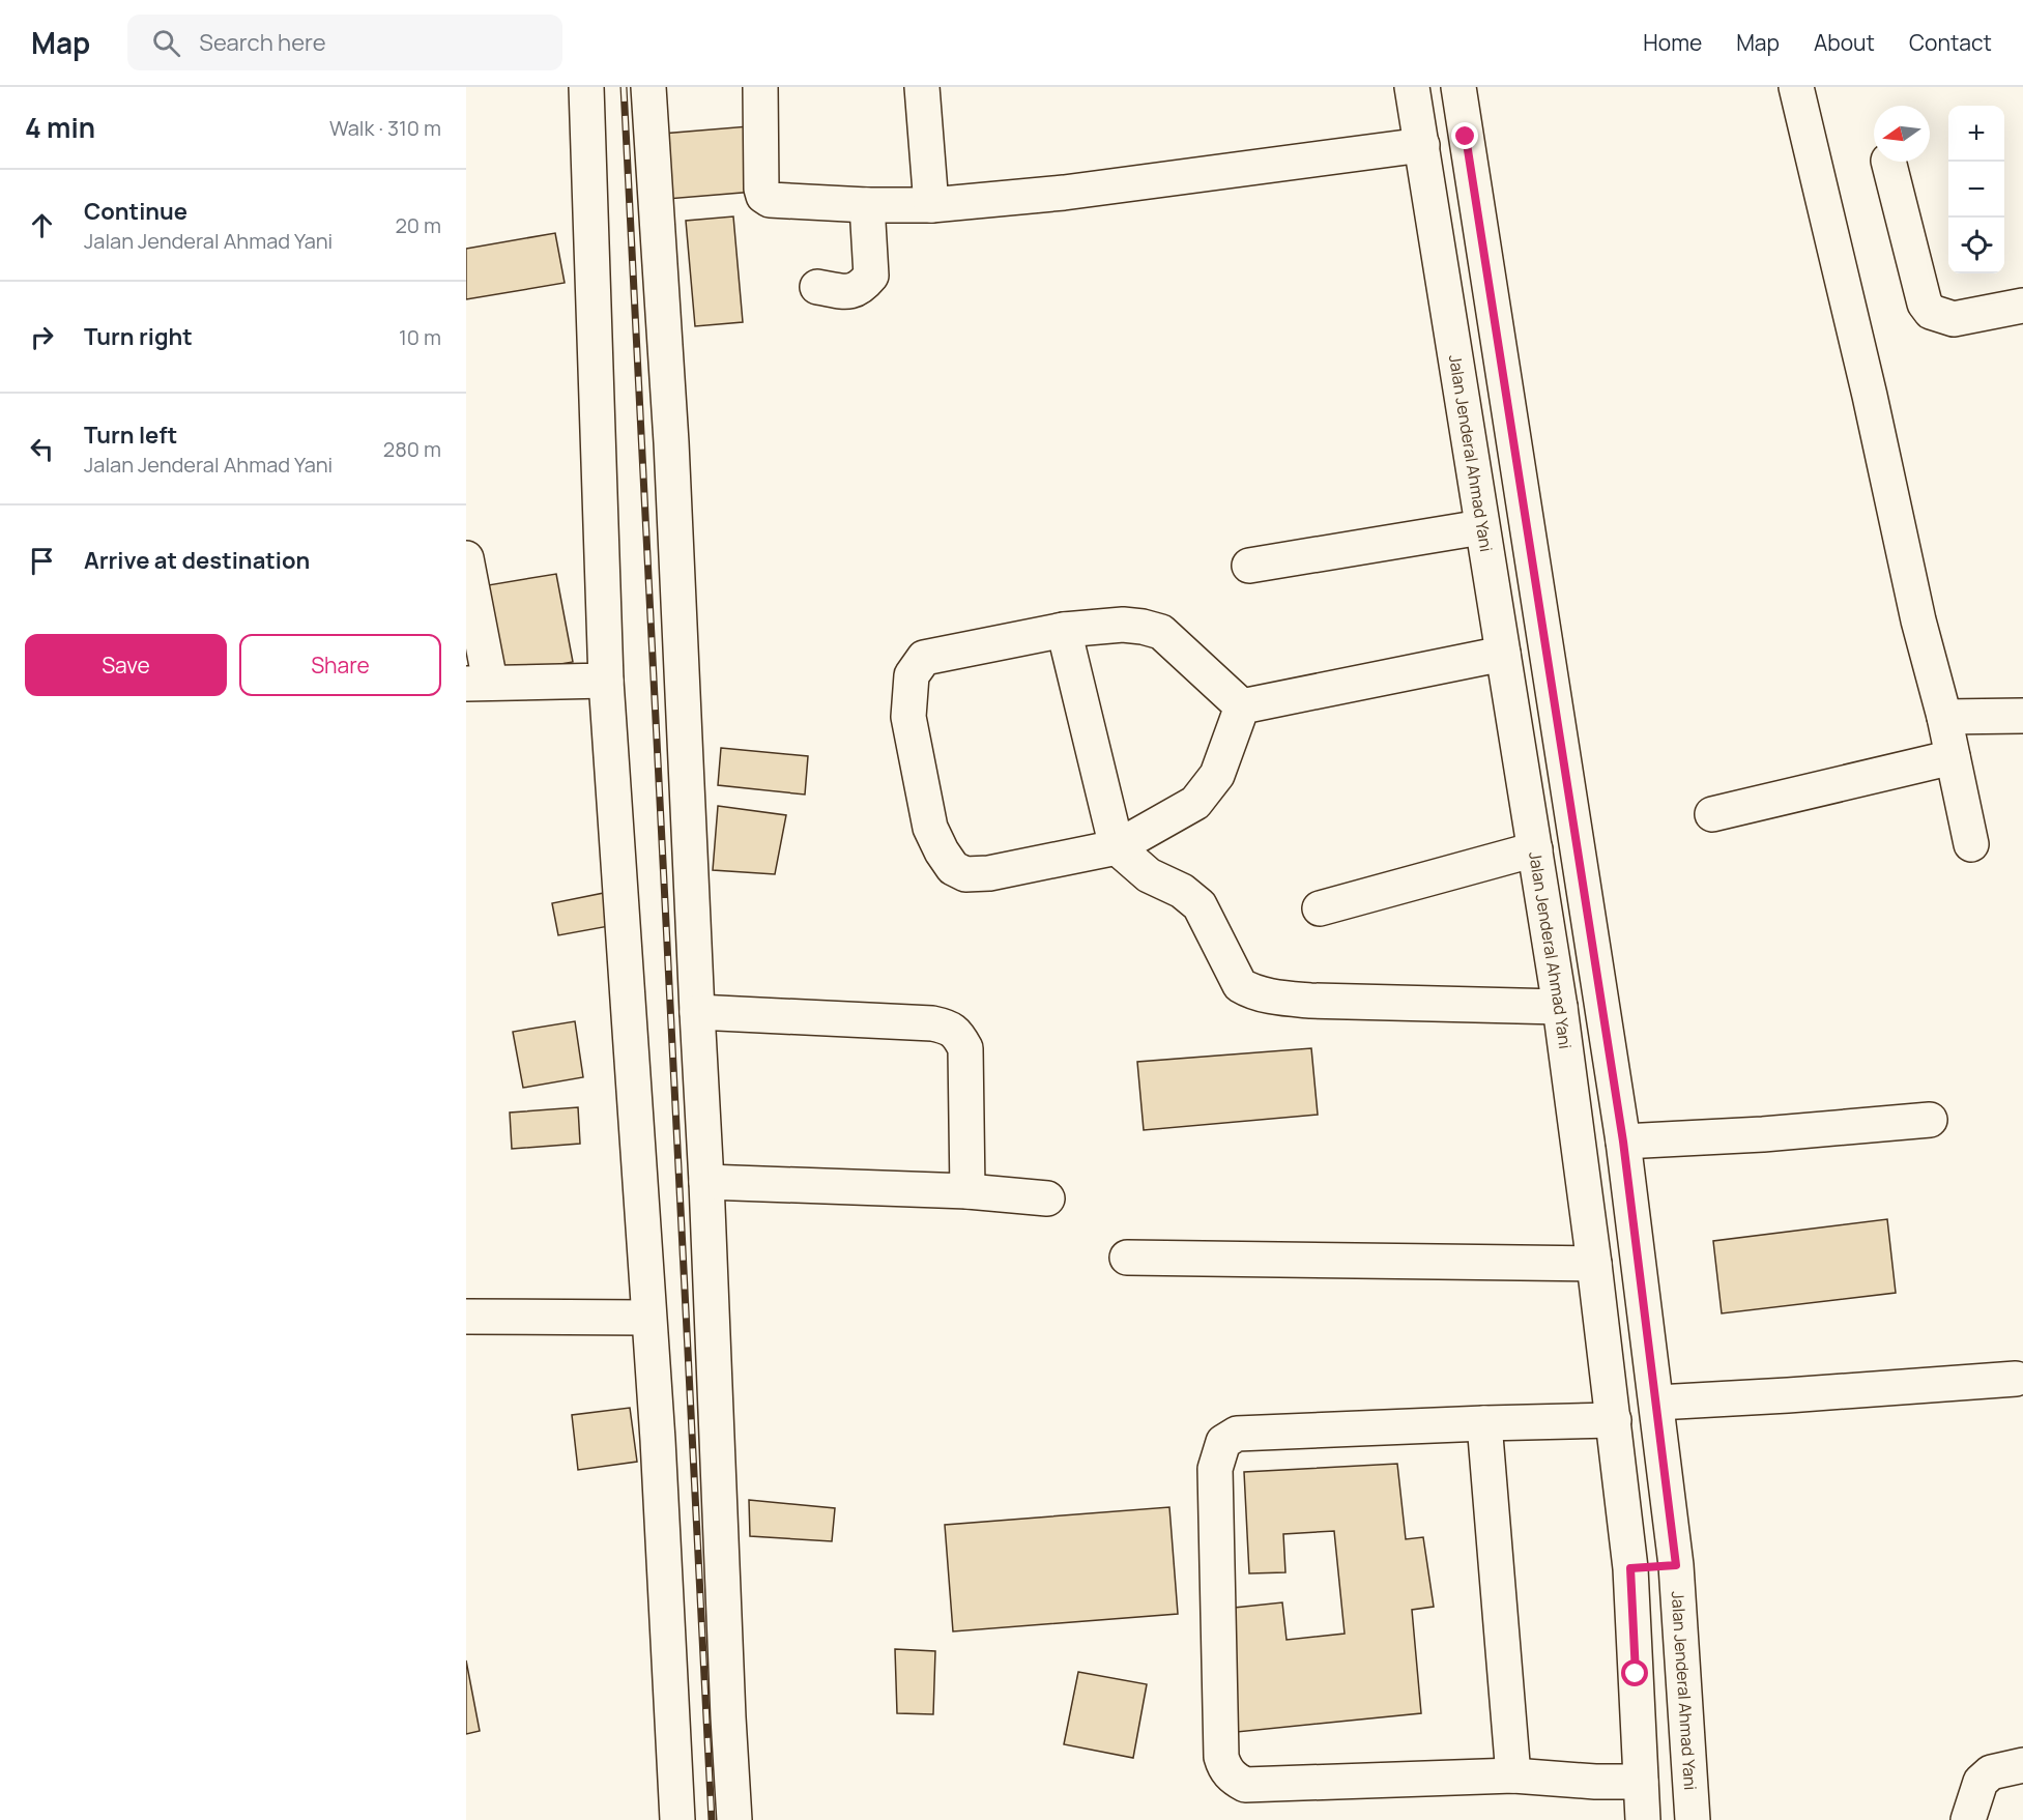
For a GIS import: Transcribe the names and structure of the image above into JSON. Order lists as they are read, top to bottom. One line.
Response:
{"streets":{"street":["Jalan Jenderal Ahmad Yani"]},"north":"left","page":{"header":"Map","search":"Search here","nav":["Home","Map","About","Contact"],"heading":["4 min","Walk · 310 m"],"map_buttons":["+","−"],"list":[["Continue","Jalan Jenderal Ahmad Yani","20 m"],["Turn right","10 m"],["Turn left","Jalan Jenderal Ahmad Yani","280 m"],"Arrive at destination"],"buttons":["Save","Share"]}}
